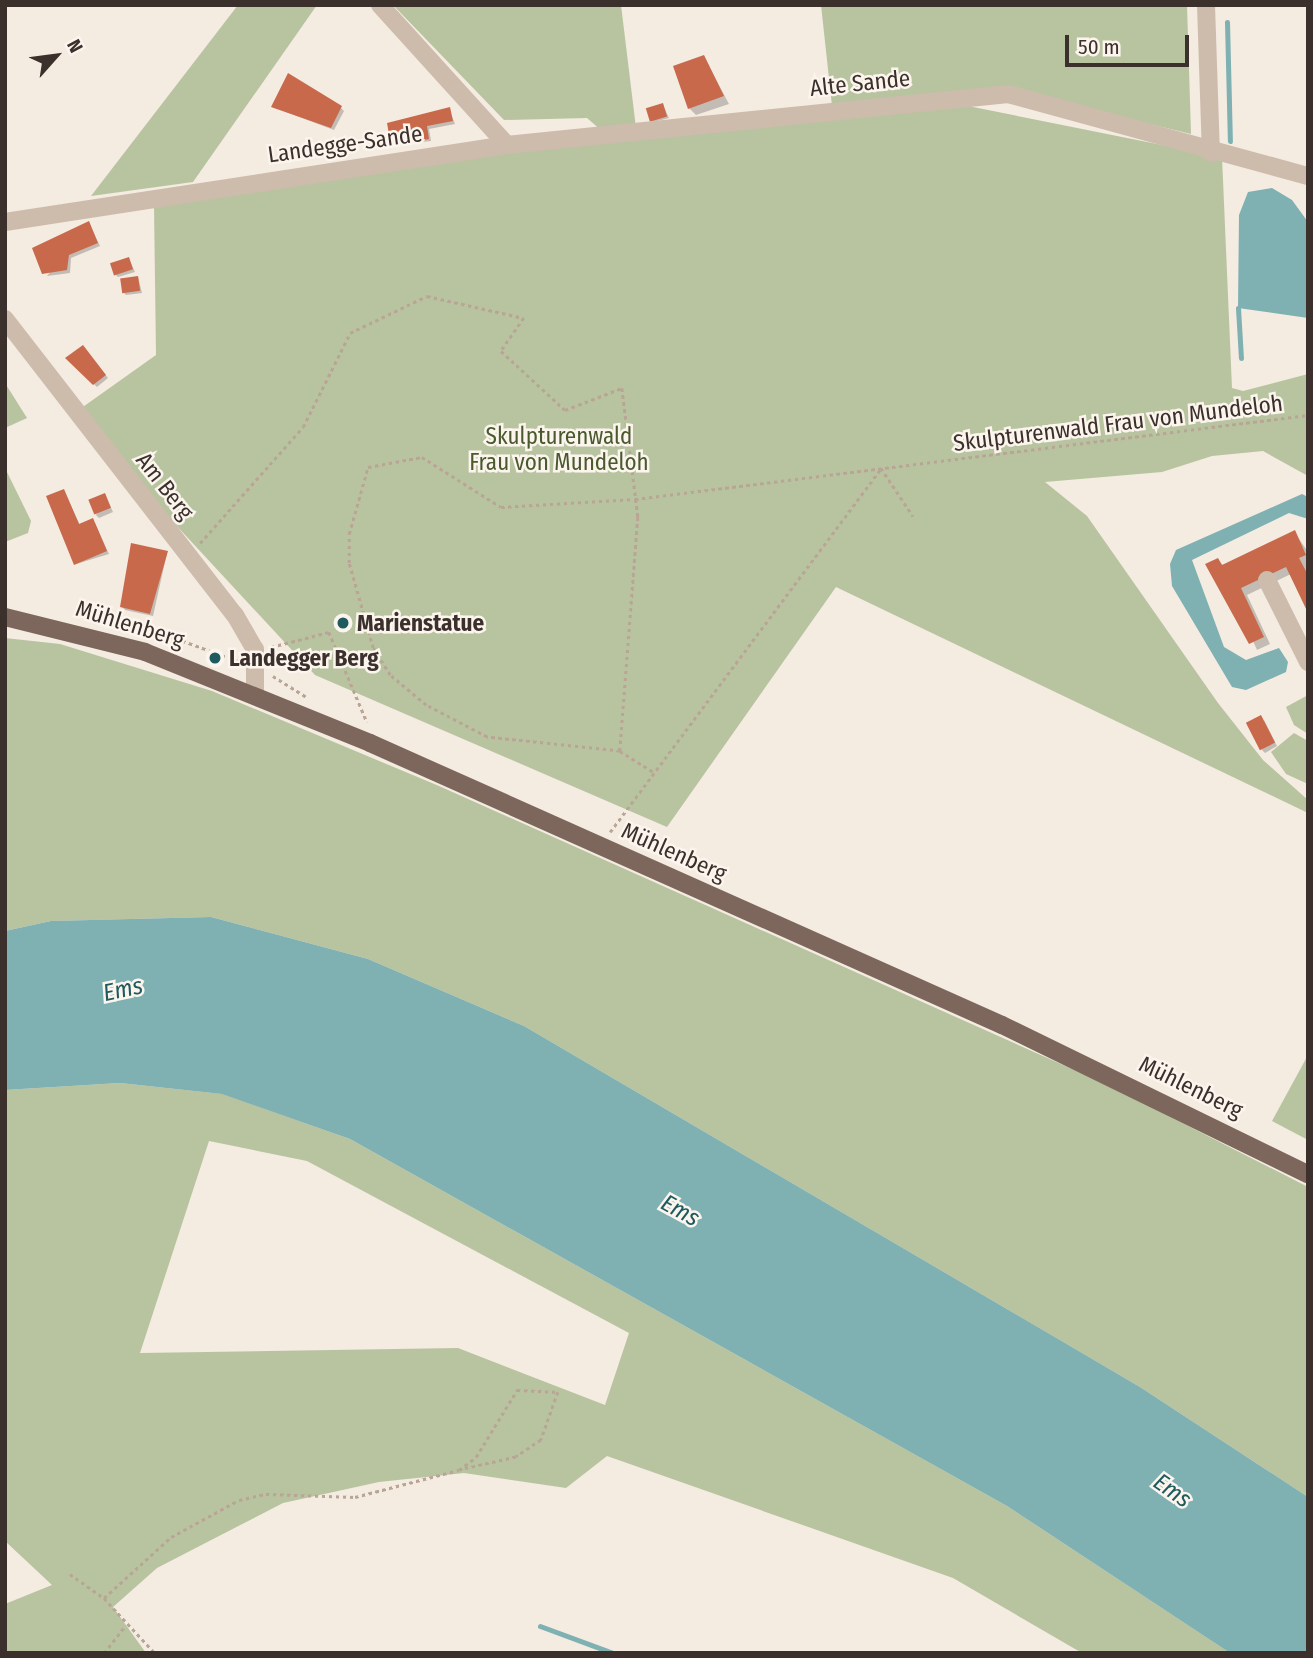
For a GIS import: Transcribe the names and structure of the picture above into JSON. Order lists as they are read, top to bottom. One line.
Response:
{"streets":{"main road":["Mühlenberg"],"street":["Alte Sande","Landegge-Sande","Am Berg"],"path":["Skulpturenwald Frau von Mundeloh"]},"crossings":[["Alte Sande","Landegge-Sande"],["Am Berg","Mühlenberg"]],"water":["Ems"],"parks":["Skulpturenwald Frau von Mundeloh"],"places":["Marienstatue","Landegger Berg"],"scale_bar":"50 m","north":"top right"}
